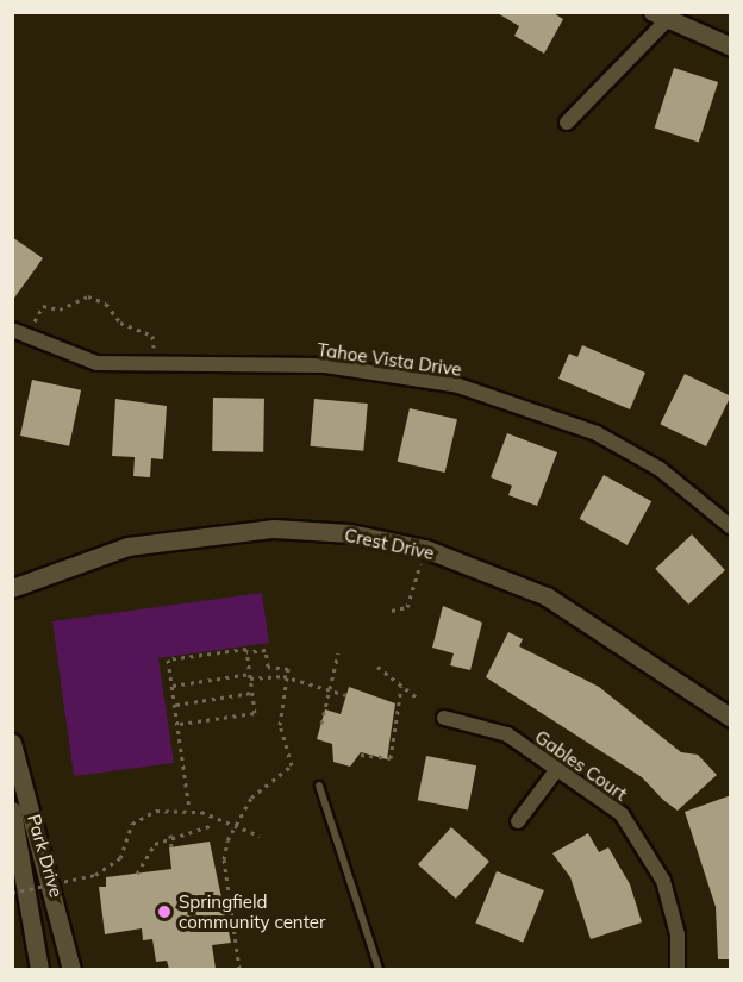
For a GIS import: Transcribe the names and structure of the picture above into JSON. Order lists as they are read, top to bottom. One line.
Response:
{"streets":{"street":["Tahoe Vista Drive","Crest Drive","Gables Court","Park Drive"]},"places":["Springfield community center"]}
